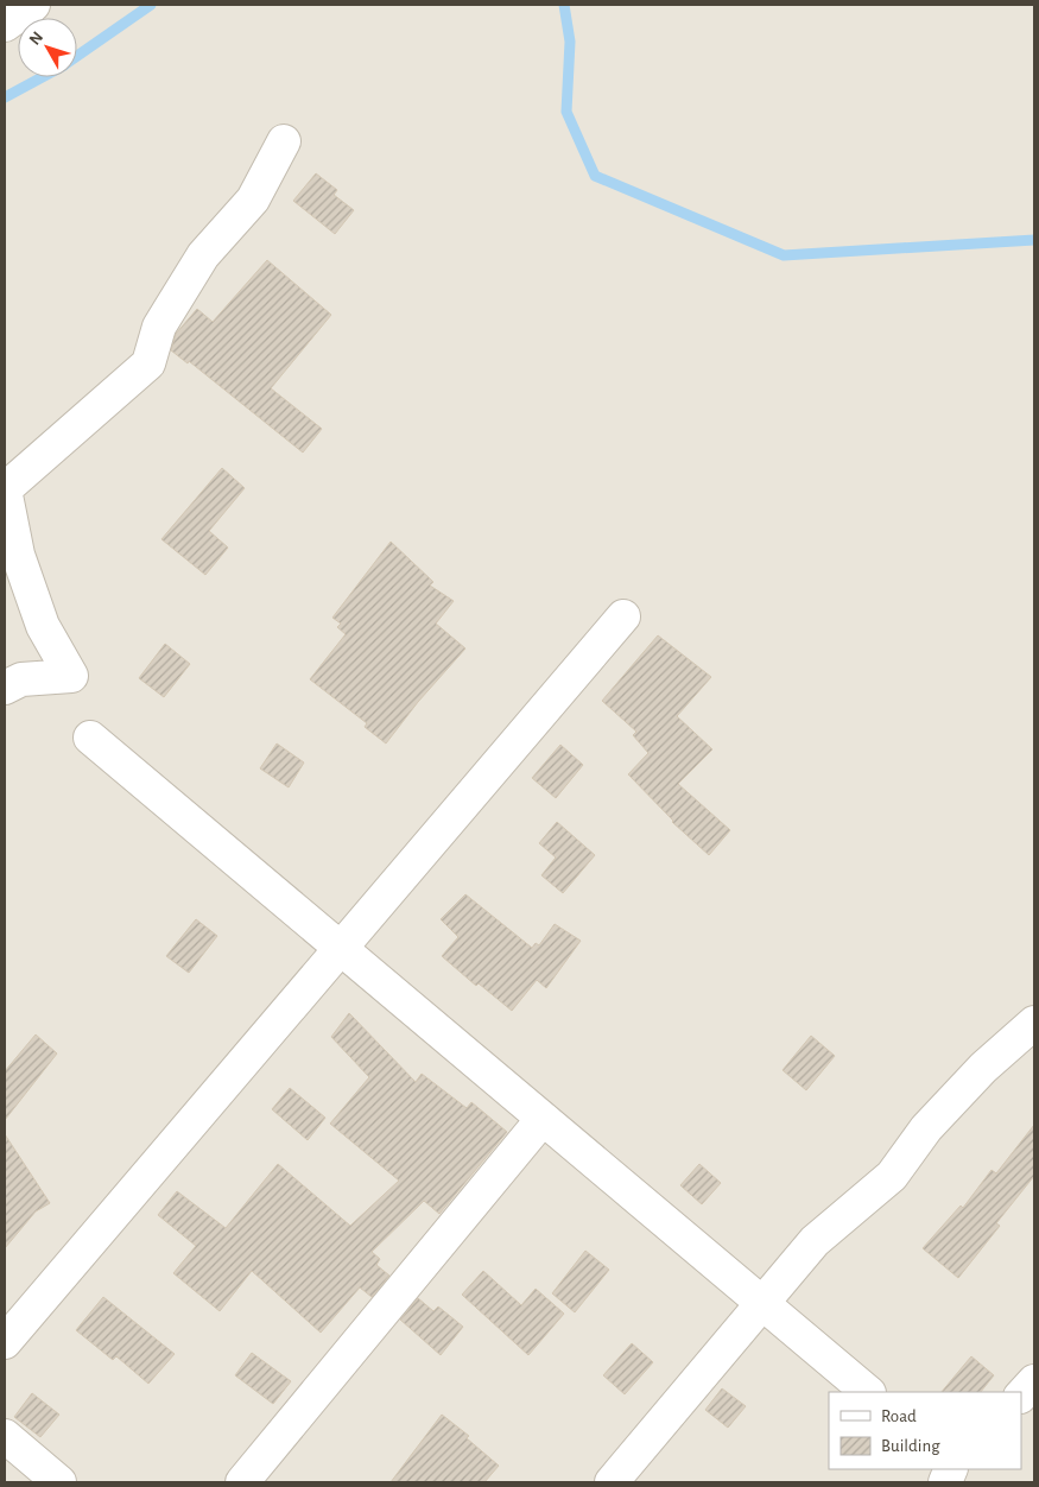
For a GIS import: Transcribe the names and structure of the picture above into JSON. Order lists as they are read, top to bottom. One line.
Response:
{"legend":["Road","Building"],"north":"top left"}
